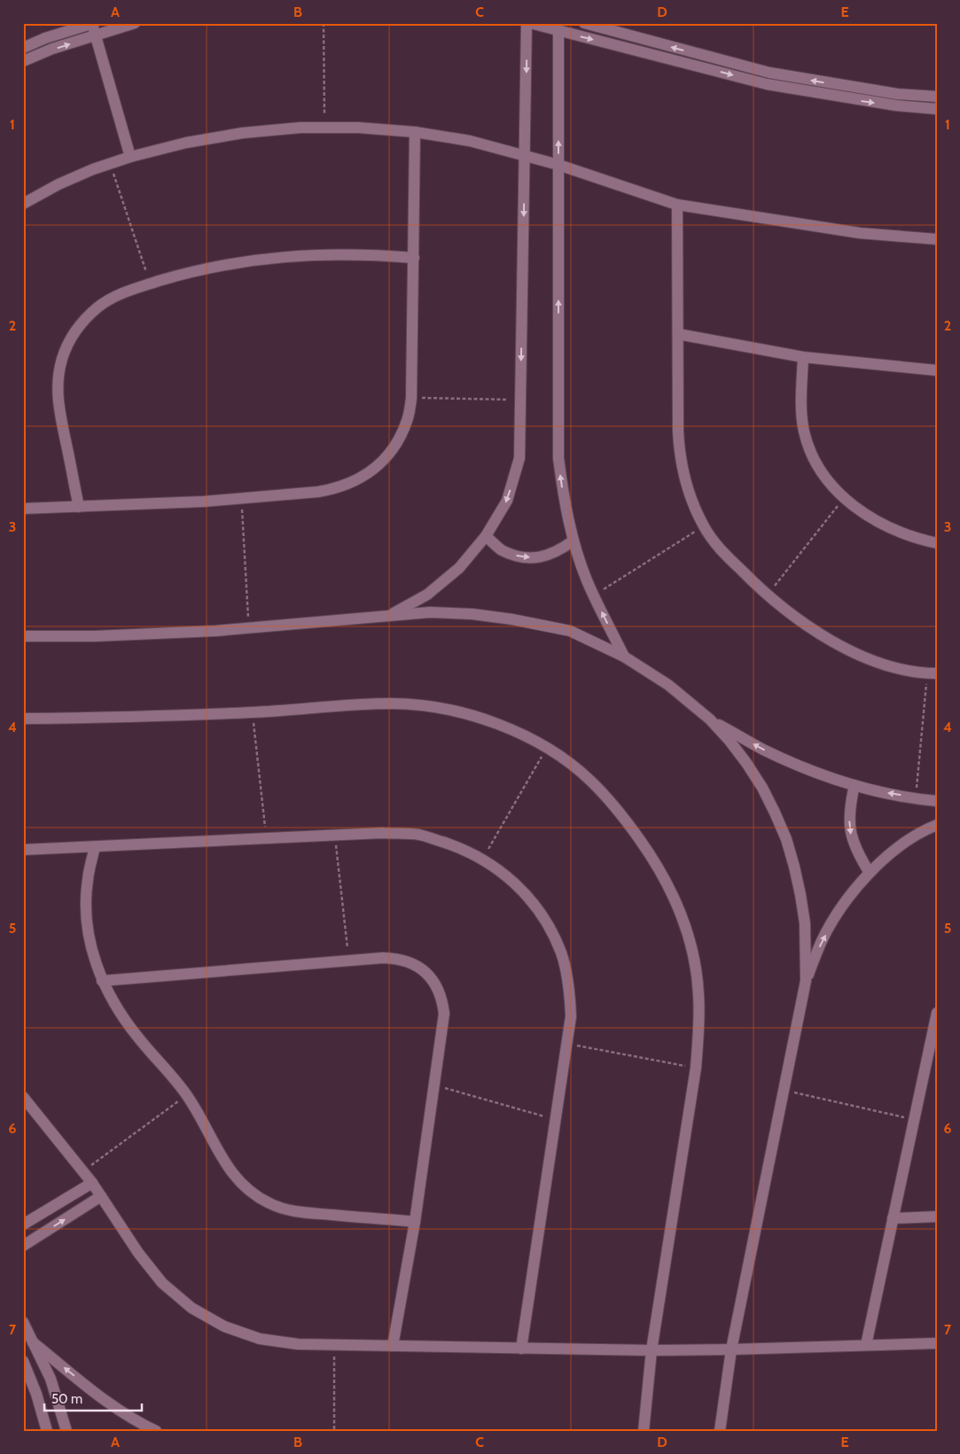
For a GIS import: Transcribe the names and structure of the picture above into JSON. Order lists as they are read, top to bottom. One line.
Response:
{"scale_bar":"50 m","grid":{"columns":["A","B","C","D","E"],"rows":["1","2","3","4","5","6","7"]}}
